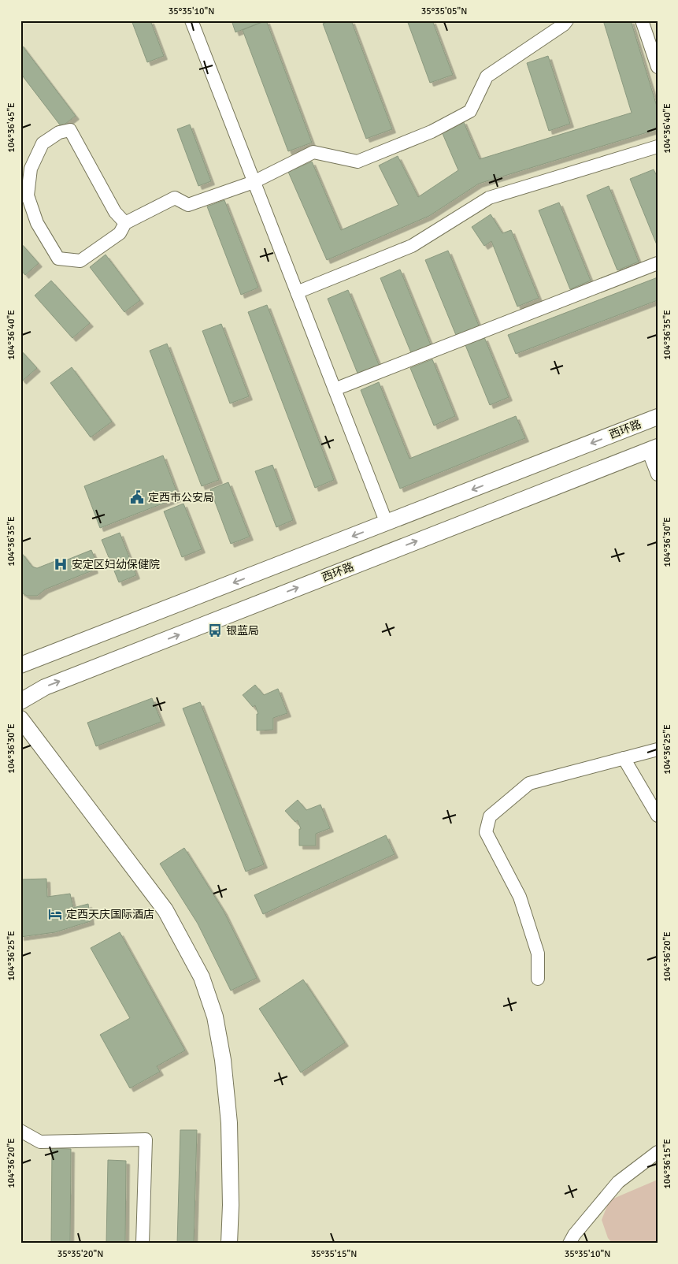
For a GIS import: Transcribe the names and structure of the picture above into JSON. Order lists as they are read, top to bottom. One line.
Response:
{"streets":{"main road":["西环路"]},"places":{"public building":["定西市公安局"],"hospital":["安定区妇幼保健院"],"bus stop":["银蓝局"],"hotel":["定西天庆国际酒店"]},"coordinates":["35°35'10\"N","35°35'05\"N","104°36'45\"E","104°36'40\"E","104°36'35\"E","104°36'30\"E","104°36'25\"E","104°36'20\"E","104°36'15\"E","35°35'20\"N","35°35'15\"N"]}
